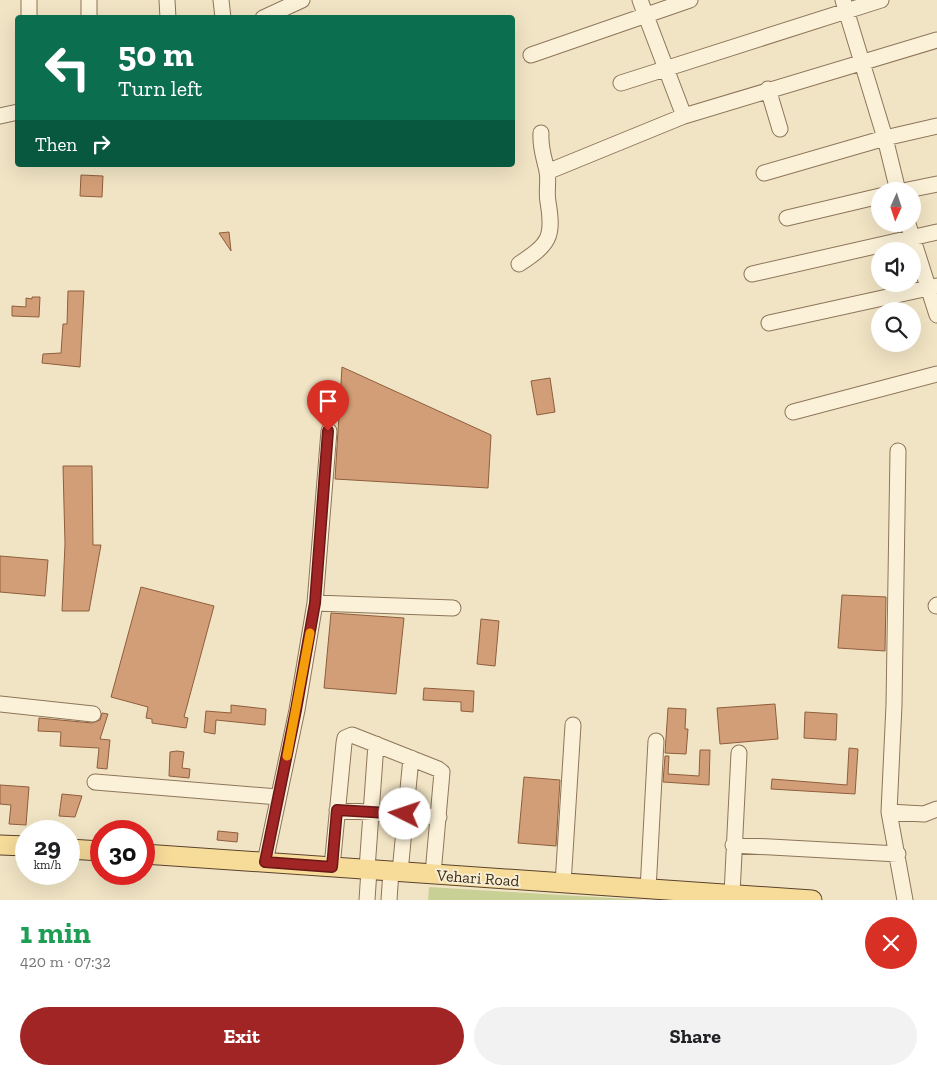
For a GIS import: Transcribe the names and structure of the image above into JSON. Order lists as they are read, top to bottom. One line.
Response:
{"streets":{"main road":["Vehari Road"]},"north":"bottom","page":{"turn":["50 m","Turn left"],"then":"Then","speed":"29 km/h","limit":"30","heading":["1 min","420 m · 07:32"],"buttons":["Exit","Share"]}}
